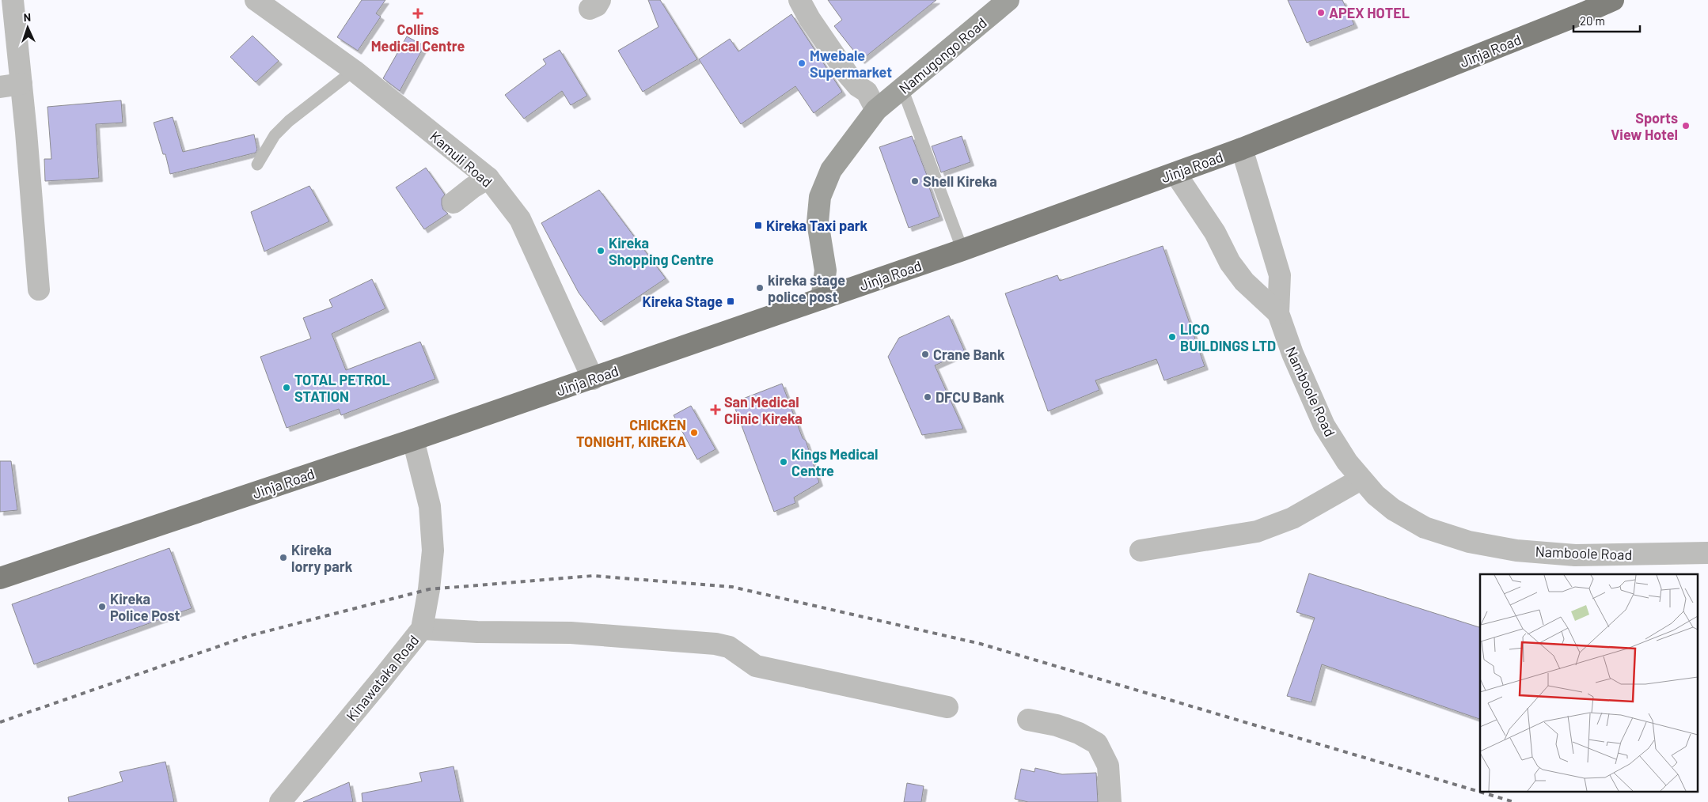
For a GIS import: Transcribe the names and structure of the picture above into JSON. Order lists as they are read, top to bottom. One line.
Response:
{"streets":{"highway":["Jinja Road"],"main road":["Namugongo Road"],"street":["Kamuli Road","Namboole Road","Kinawataka Road"]},"crossings":[["Jinja Road","Namugongo Road"],["Jinja Road","Kamuli Road"],["Jinja Road","Namboole Road"],["Jinja Road","Kinawataka Road"]],"places":{"other":["APEX HOTEL","Mwebale Supermarket","Sports View Hotel","Shell Kireka","Kireka Shopping Centre","kireka stage police post","LICO BUILDINGS LTD","Crane Bank","TOTAL PETROL STATION","DFCU Bank","CHICKEN TONIGHT, KIREKA","Kings Medical Centre","Kireka lorry park","Kireka Police Post"],"health":["Collins Medical Centre","San Medical Clinic Kireka"],"transit":["Kireka Taxi park","Kireka Stage"]},"scale_bar":"20 m","north":"top"}
